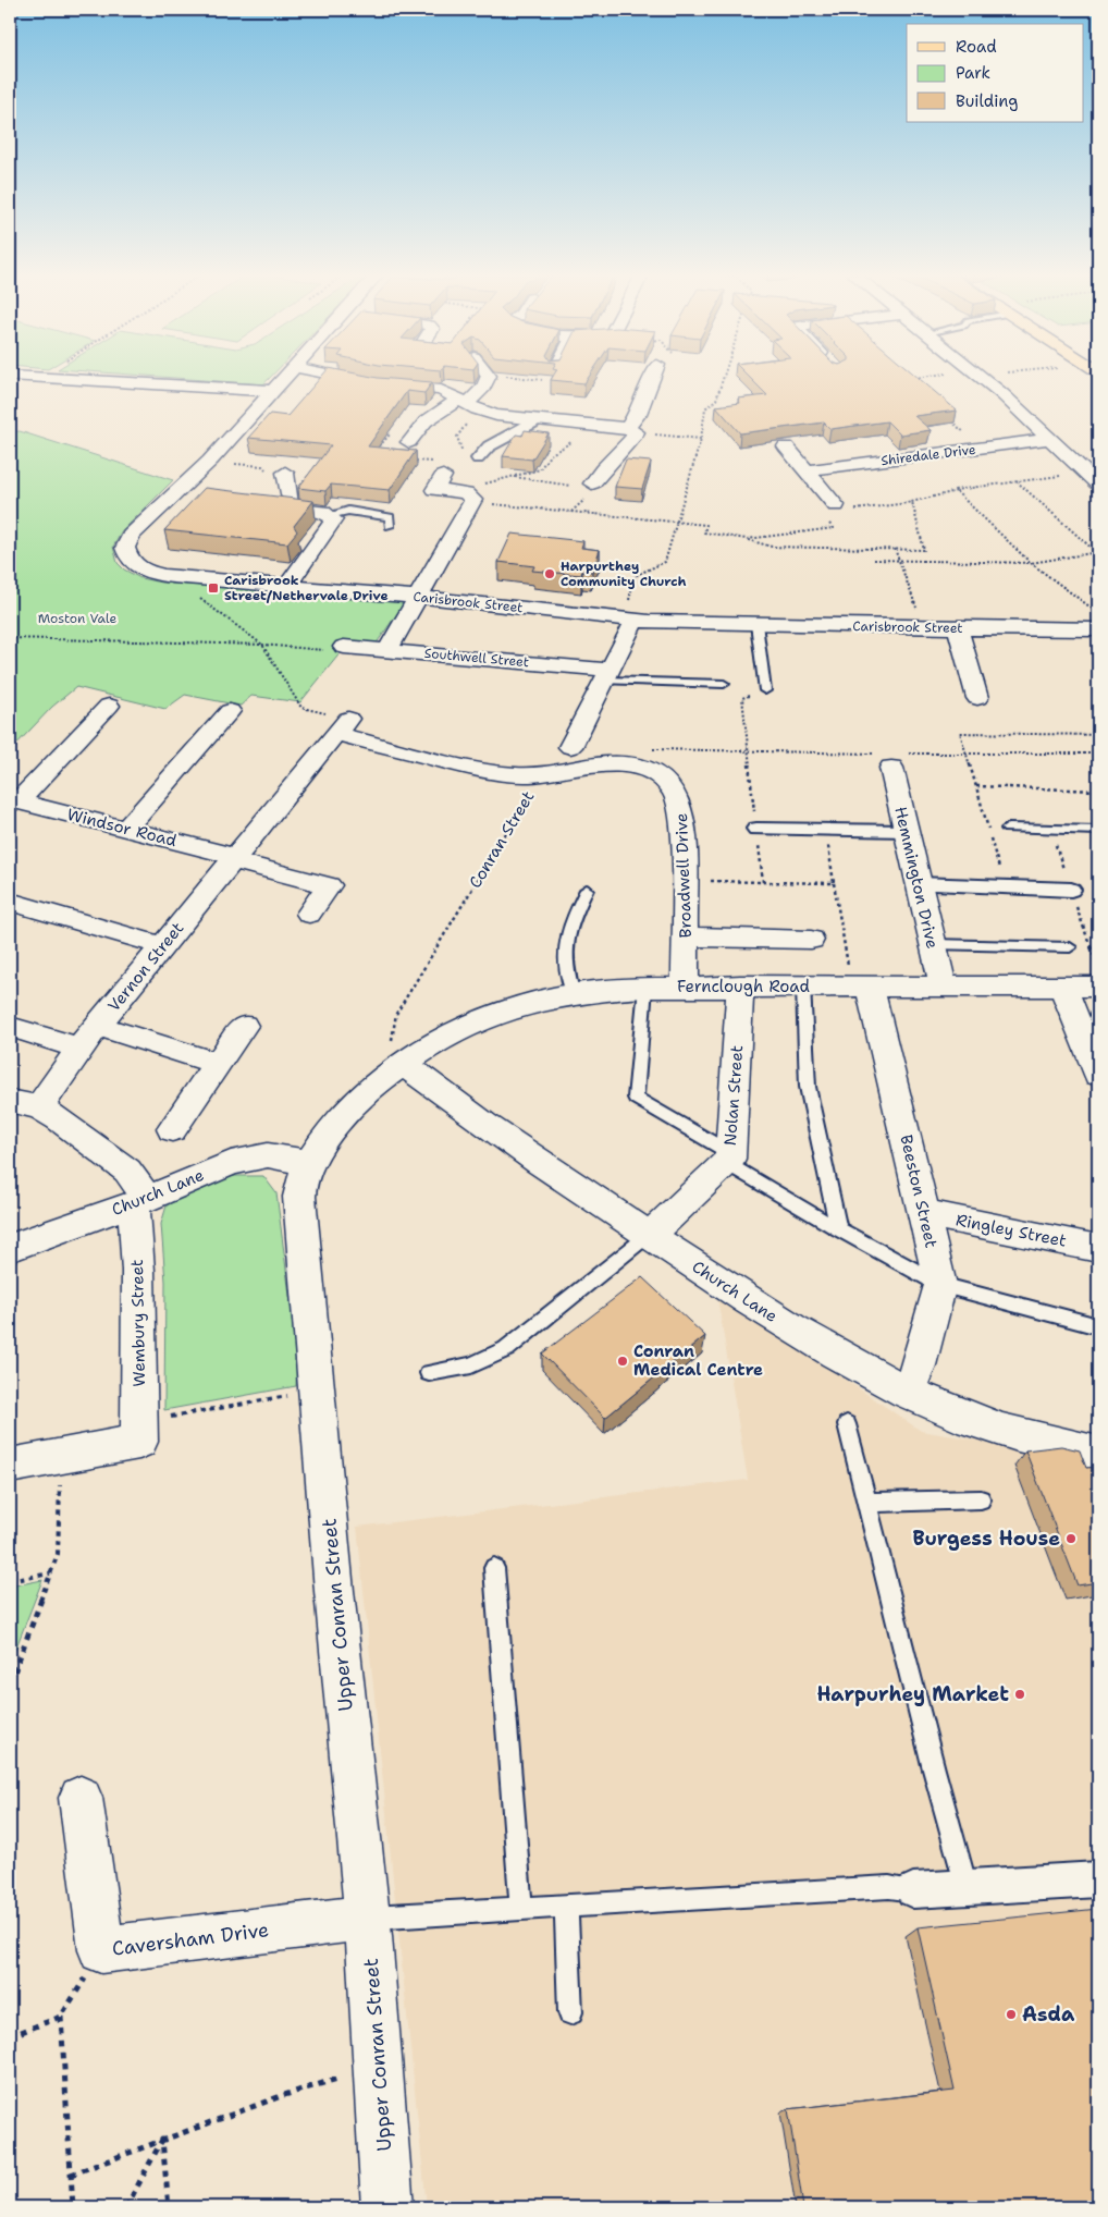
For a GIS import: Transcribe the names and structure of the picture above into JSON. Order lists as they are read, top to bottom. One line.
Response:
{"streets":{"street":["Shiredale Drive","Carisbrook Street","Southwell Street","Windsor Road","Broadwell Drive","Hemmington Drive","Vernon Street","Fernclough Road","Nolan Street","Beeston Street","Church Lane","Ringley Street","Wembury Street","Upper Conran Street","Caversham Drive"],"path":["Conran Street"]},"crossings":[["Windsor Road","Vernon Street"],["Conran Street","Broadwell Drive"],["Conran Street","Fernclough Road"],["Conran Street","Church Lane"],["Conran Street","Upper Conran Street"],["Broadwell Drive","Vernon Street"],["Broadwell Drive","Fernclough Road"],["Hemmington Drive","Fernclough Road"],["Fernclough Road","Nolan Street"],["Fernclough Road","Beeston Street"],["Fernclough Road","Church Lane"],["Fernclough Road","Upper Conran Street"],["Nolan Street","Church Lane"],["Beeston Street","Church Lane"],["Beeston Street","Ringley Street"],["Church Lane","Wembury Street"],["Church Lane","Upper Conran Street"],["Upper Conran Street","Caversham Drive"]],"parks":["Moston Vale"],"places":{"other":["Harpurthey Community Church","Conran Medical Centre","Burgess House","Harpurhey Market","Asda"],"transit":["Carisbrook Street/Nethervale Drive"]},"legend":["Road","Park","Building"]}
